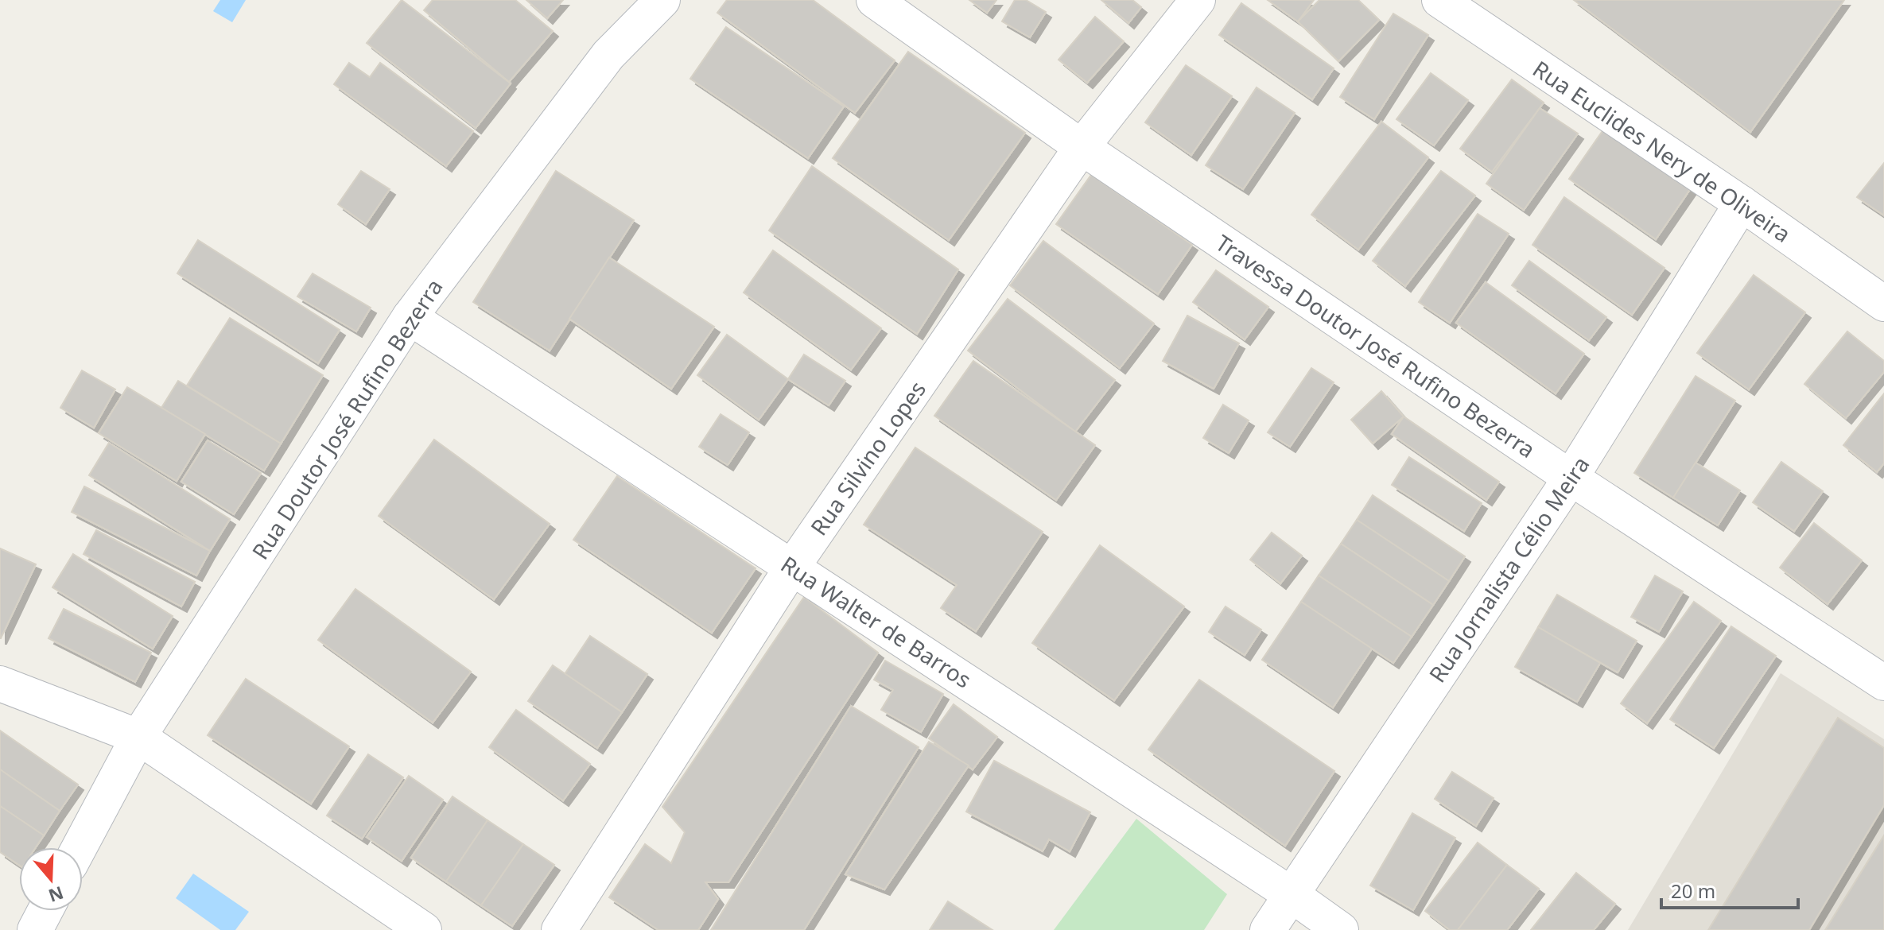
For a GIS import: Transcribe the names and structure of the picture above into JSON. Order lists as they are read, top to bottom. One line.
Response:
{"streets":{"street":["Rua Euclides Nery de Oliveira","Travessa Doutor José Rufino Bezerra","Rua Doutor José Rufino Bezerra","Rua Silvino Lopes","Rua Jornalista Célio Meira","Rua Walter de Barros"]},"crossings":[["Rua Euclides Nery de Oliveira","Rua Jornalista Célio Meira"],["Travessa Doutor José Rufino Bezerra","Rua Silvino Lopes"],["Travessa Doutor José Rufino Bezerra","Rua Jornalista Célio Meira"],["Rua Doutor José Rufino Bezerra","Rua Walter de Barros"],["Rua Silvino Lopes","Rua Walter de Barros"],["Rua Jornalista Célio Meira","Rua Walter de Barros"]],"scale_bar":"20 m","north":"bottom"}
